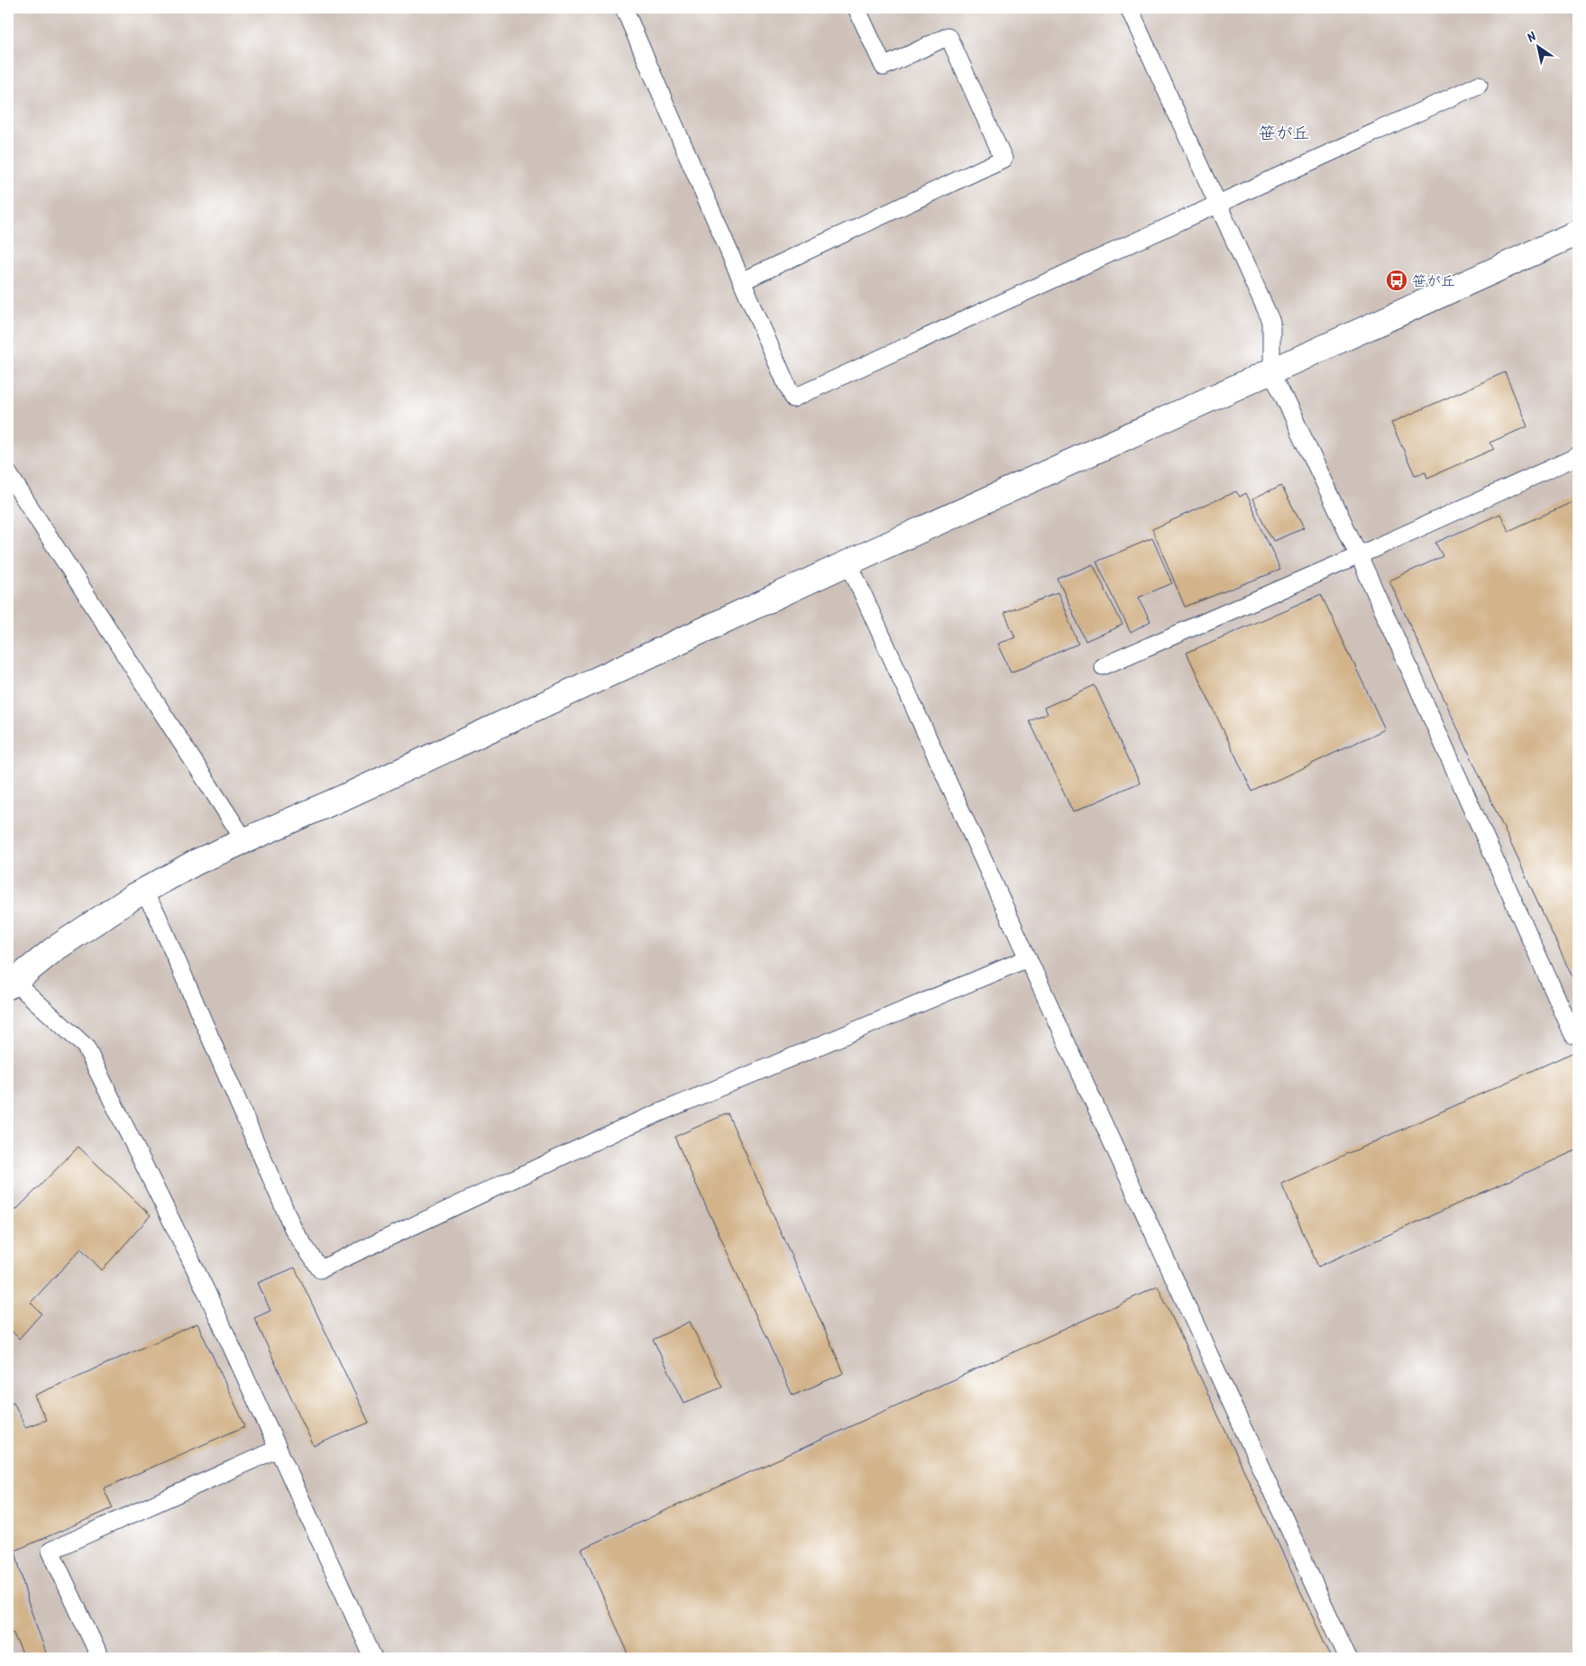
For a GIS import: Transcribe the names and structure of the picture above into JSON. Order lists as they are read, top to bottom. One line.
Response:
{"districts":["笹が丘"],"places":{"bus stop":["笹が丘"]},"north":"top left"}
